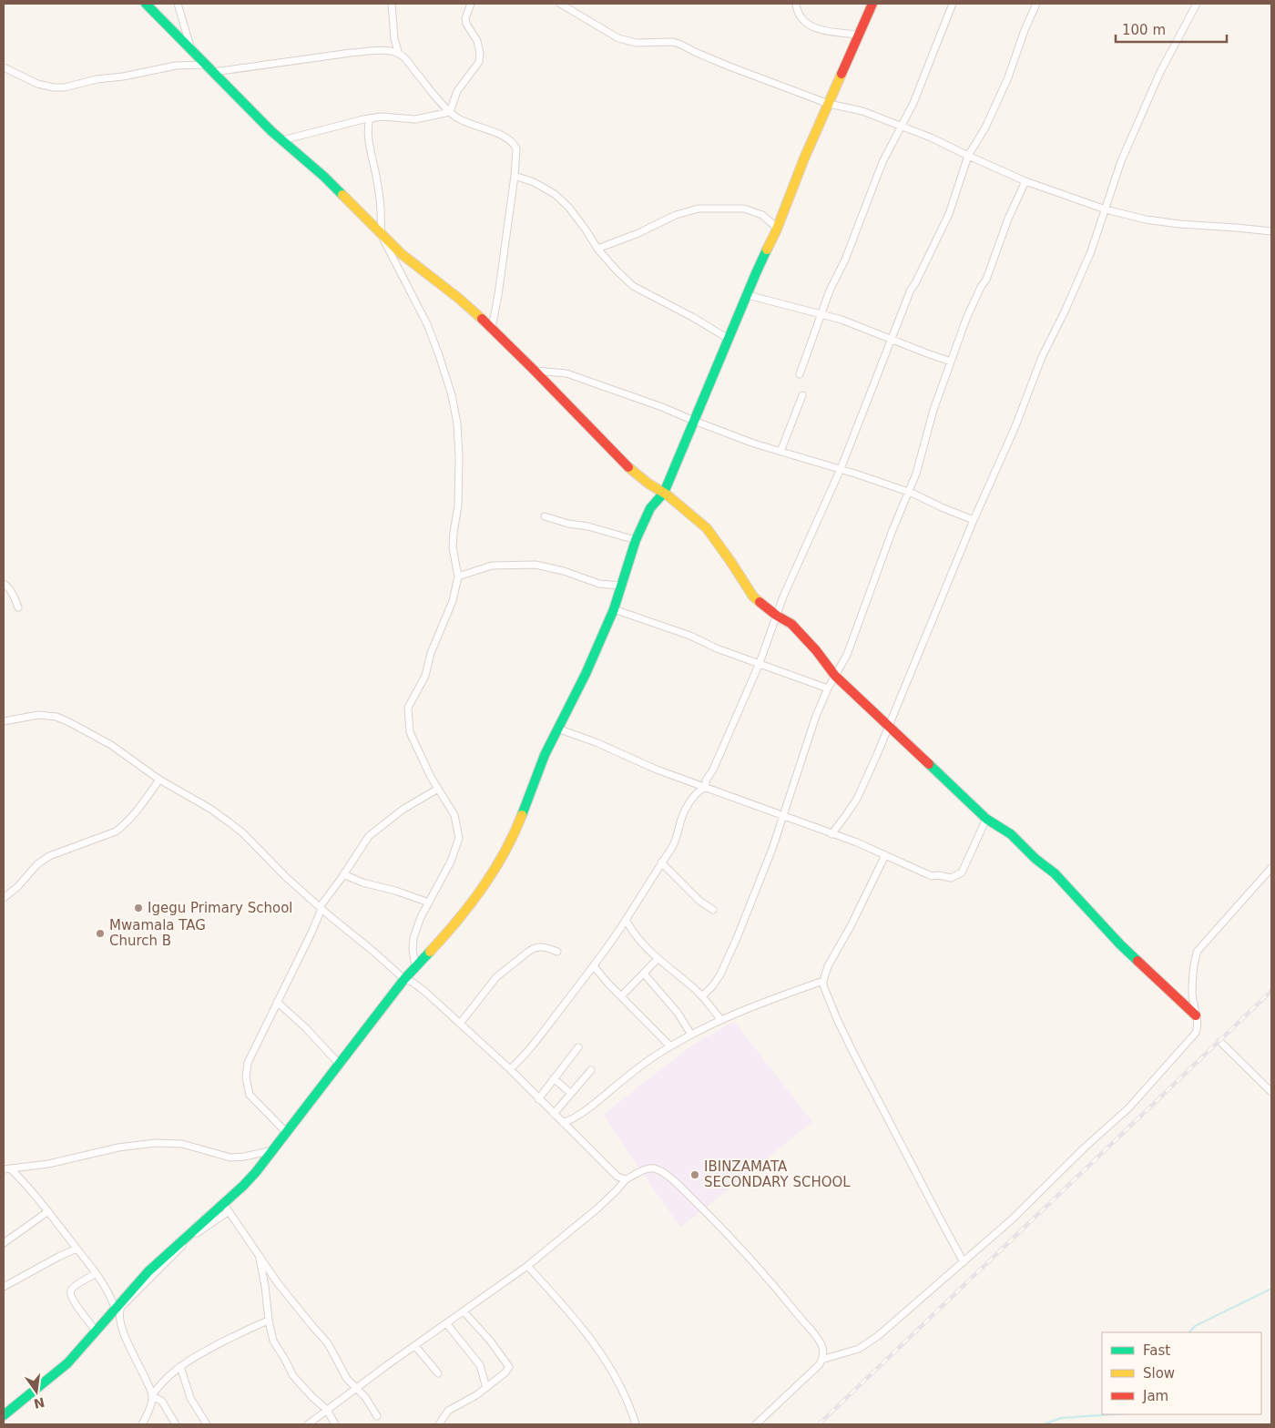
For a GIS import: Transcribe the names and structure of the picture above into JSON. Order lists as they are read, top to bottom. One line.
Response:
{"places":["Igegu Primary School","Mwamala TAG Church B","IBINZAMATA SECONDARY SCHOOL"],"legend":["Fast","Slow","Jam"],"scale_bar":"100 m","north":"bottom"}
